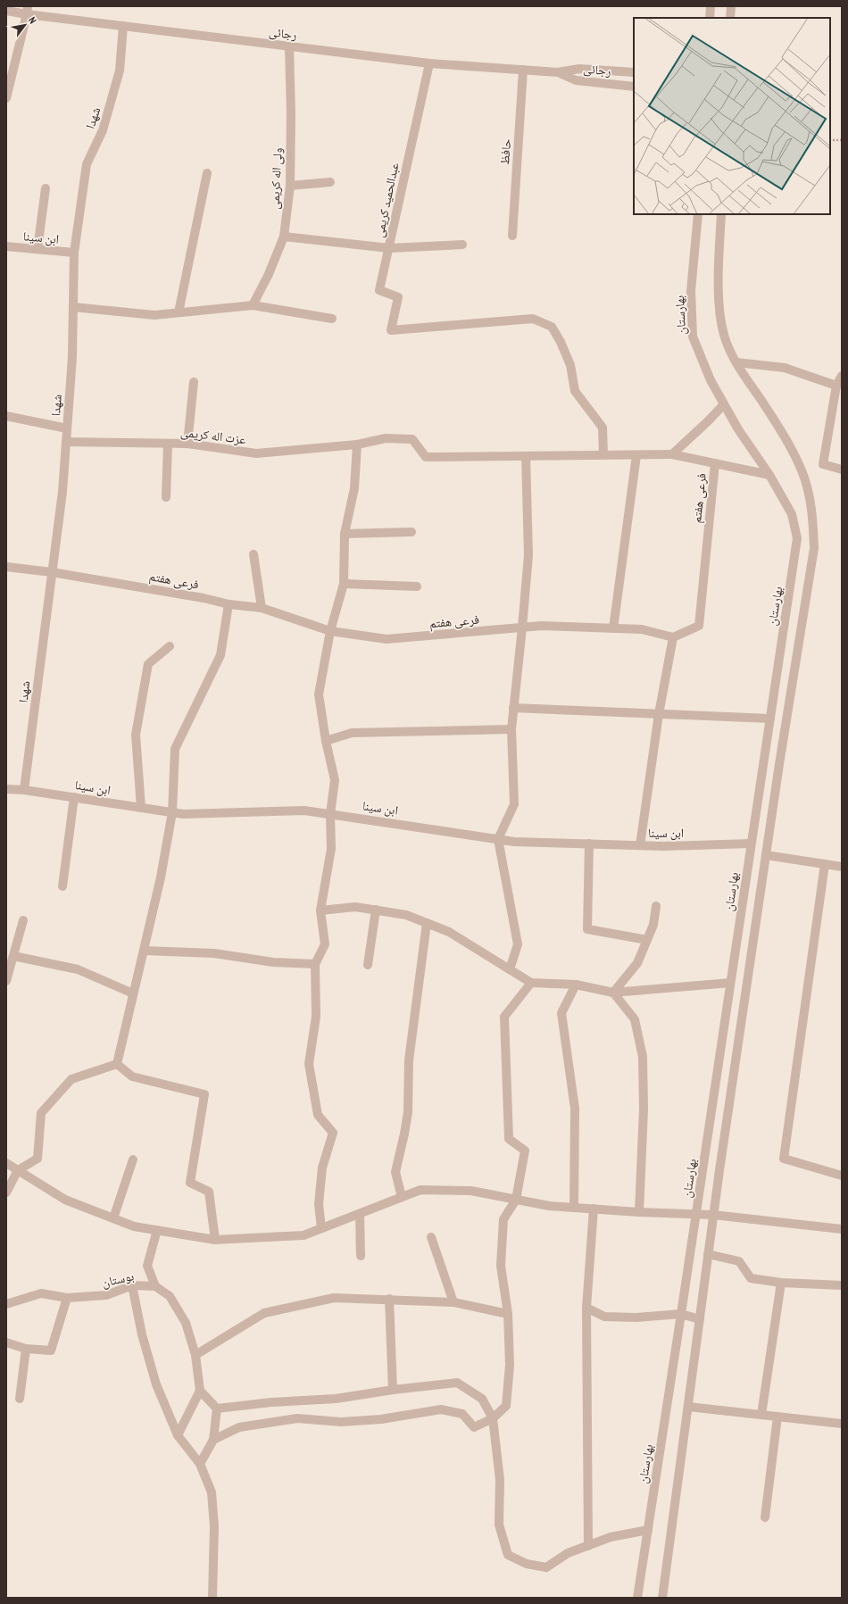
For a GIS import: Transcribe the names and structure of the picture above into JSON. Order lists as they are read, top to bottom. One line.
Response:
{"streets":{"street":["رجائی","شهدا","حافظ","ولی اله کریمی","عبدالحمید کریمی","ابن سینا","بهارستان","عزت اله کریمی","فرعی هفتم","بوستان"]},"crossings":[["رجائی","شهدا"],["رجائی","حافظ"],["رجائی","ولی اله کریمی"],["رجائی","عبدالحمید کریمی"],["شهدا","ابن سینا"],["شهدا","عزت اله کریمی"],["شهدا","فرعی هفتم"],["ابن سینا","بهارستان"]],"north":"top right"}
